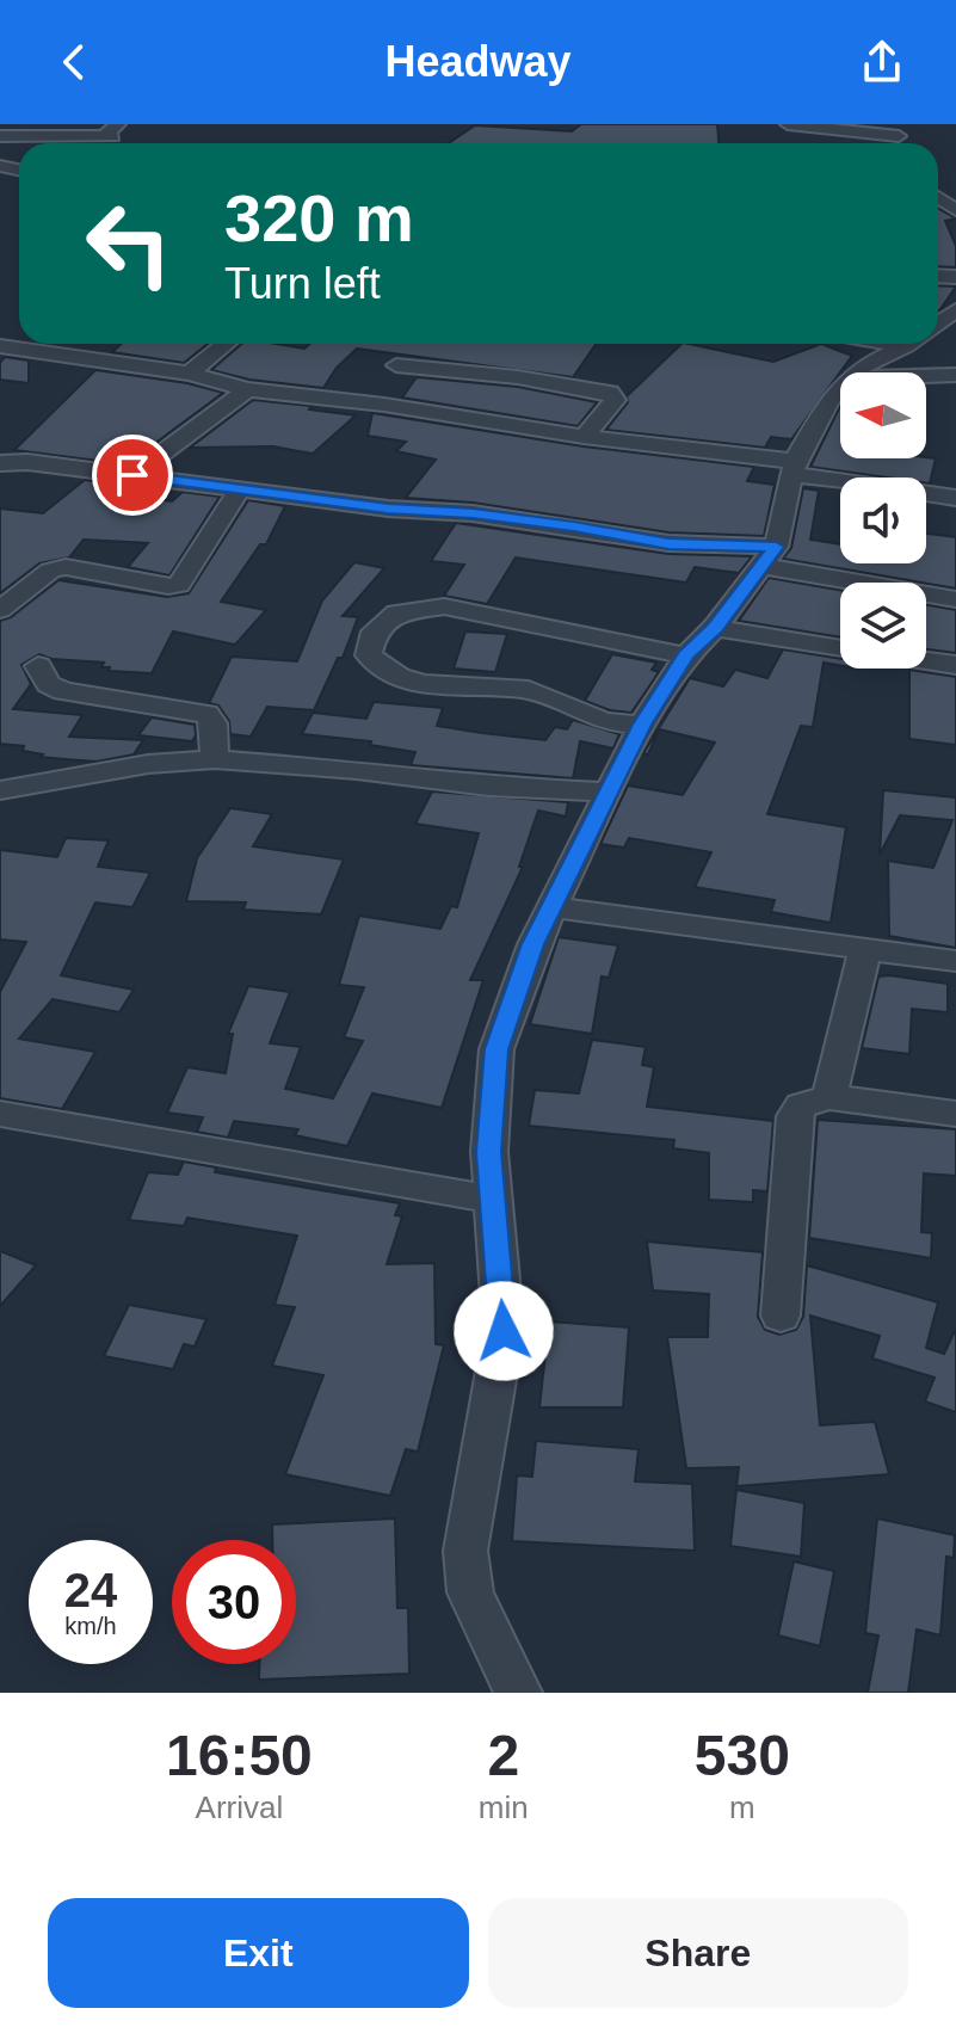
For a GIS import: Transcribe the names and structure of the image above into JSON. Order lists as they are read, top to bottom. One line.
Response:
{"north":"left","page":{"header":"Headway","turn":["320 m","Turn left"],"speed":"24 km/h","limit":"30","eta":["16:50","Arrival","2","min","530","m"],"buttons":["Exit","Share"]}}
